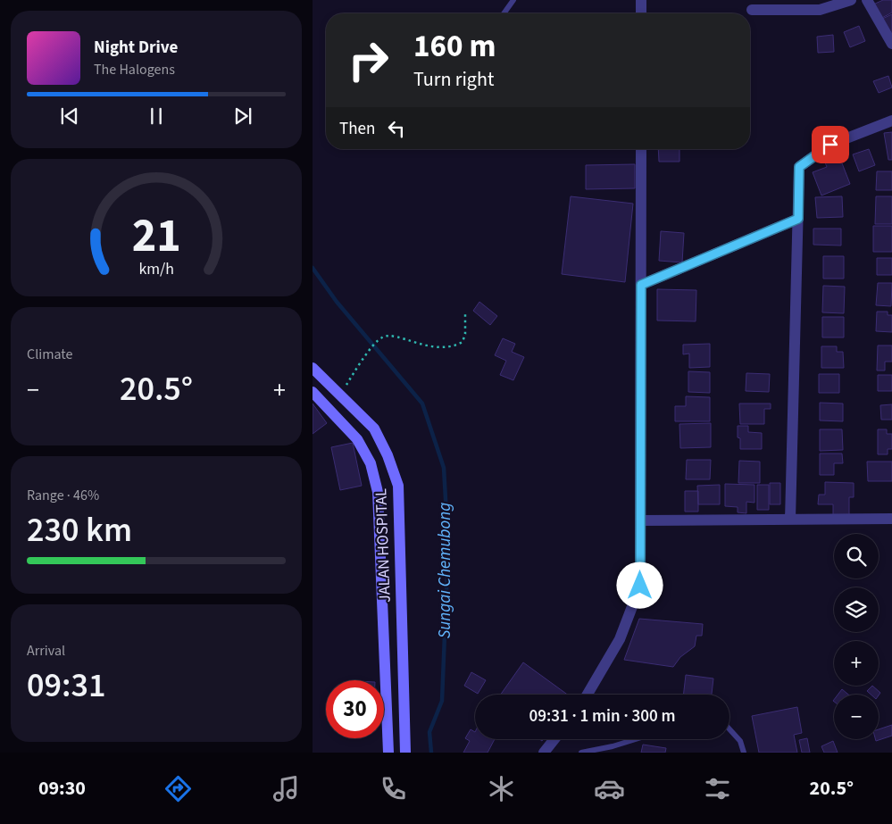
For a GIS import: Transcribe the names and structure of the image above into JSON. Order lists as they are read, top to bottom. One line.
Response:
{"streets":{"main road":["JALAN HOSPITAL"]},"water":["Sungai Chemubong"],"page":{"turn":["160 m","Turn right"],"song":["Night Drive","The Halogens"],"then":"Then","tile":["Climate",["Range · 46%","230 km"],["Arrival","09:31"]],"heat":["−","20.5°","+"],"map_buttons":["+","−"],"limit":"30","trip":"09:31 · 1 min · 300 m","tabs":["09:30","20.5°"],"gauge":["21","km/h"]}}
